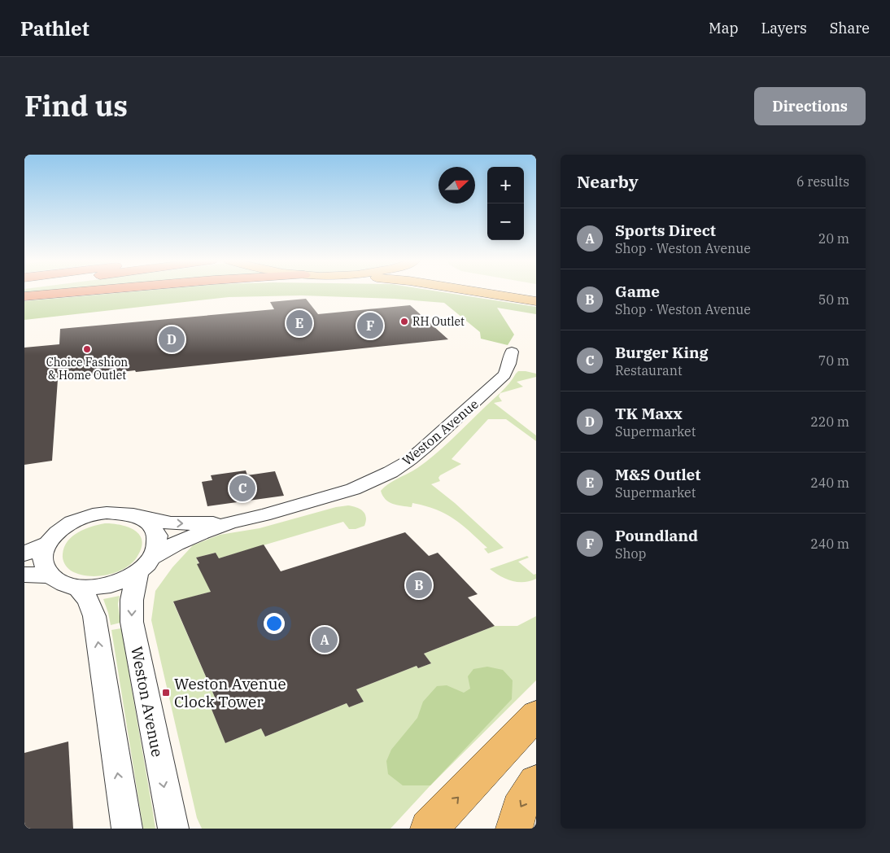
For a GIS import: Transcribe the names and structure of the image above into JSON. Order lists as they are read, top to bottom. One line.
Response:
{"streets":{"street":["Weston Avenue"]},"places":{"other":["RH Outlet","Choice Fashion & Home Outlet"],"transit":["Weston Avenue Clock Tower"]},"north":"right","page":{"header":"Pathlet","nav":["Map","Layers","Share"],"title":"Find us","buttons":"Directions","heading":["Nearby","6 results"],"map_buttons":["+","−"],"list":[{"mark":"A","name":"Sports Direct","note":"Shop · Weston Avenue","value":"20 m"},{"mark":"B","name":"Game","note":"Shop · Weston Avenue","value":"50 m"},{"mark":"C","name":"Burger King","note":"Restaurant","value":"70 m"},{"mark":"D","name":"TK Maxx","note":"Supermarket","value":"220 m"},{"mark":"E","name":"M&S Outlet","note":"Supermarket","value":"240 m"},{"mark":"F","name":"Poundland","note":"Shop","value":"240 m"}],"pins":["E","F","D","C","B","A"]}}
